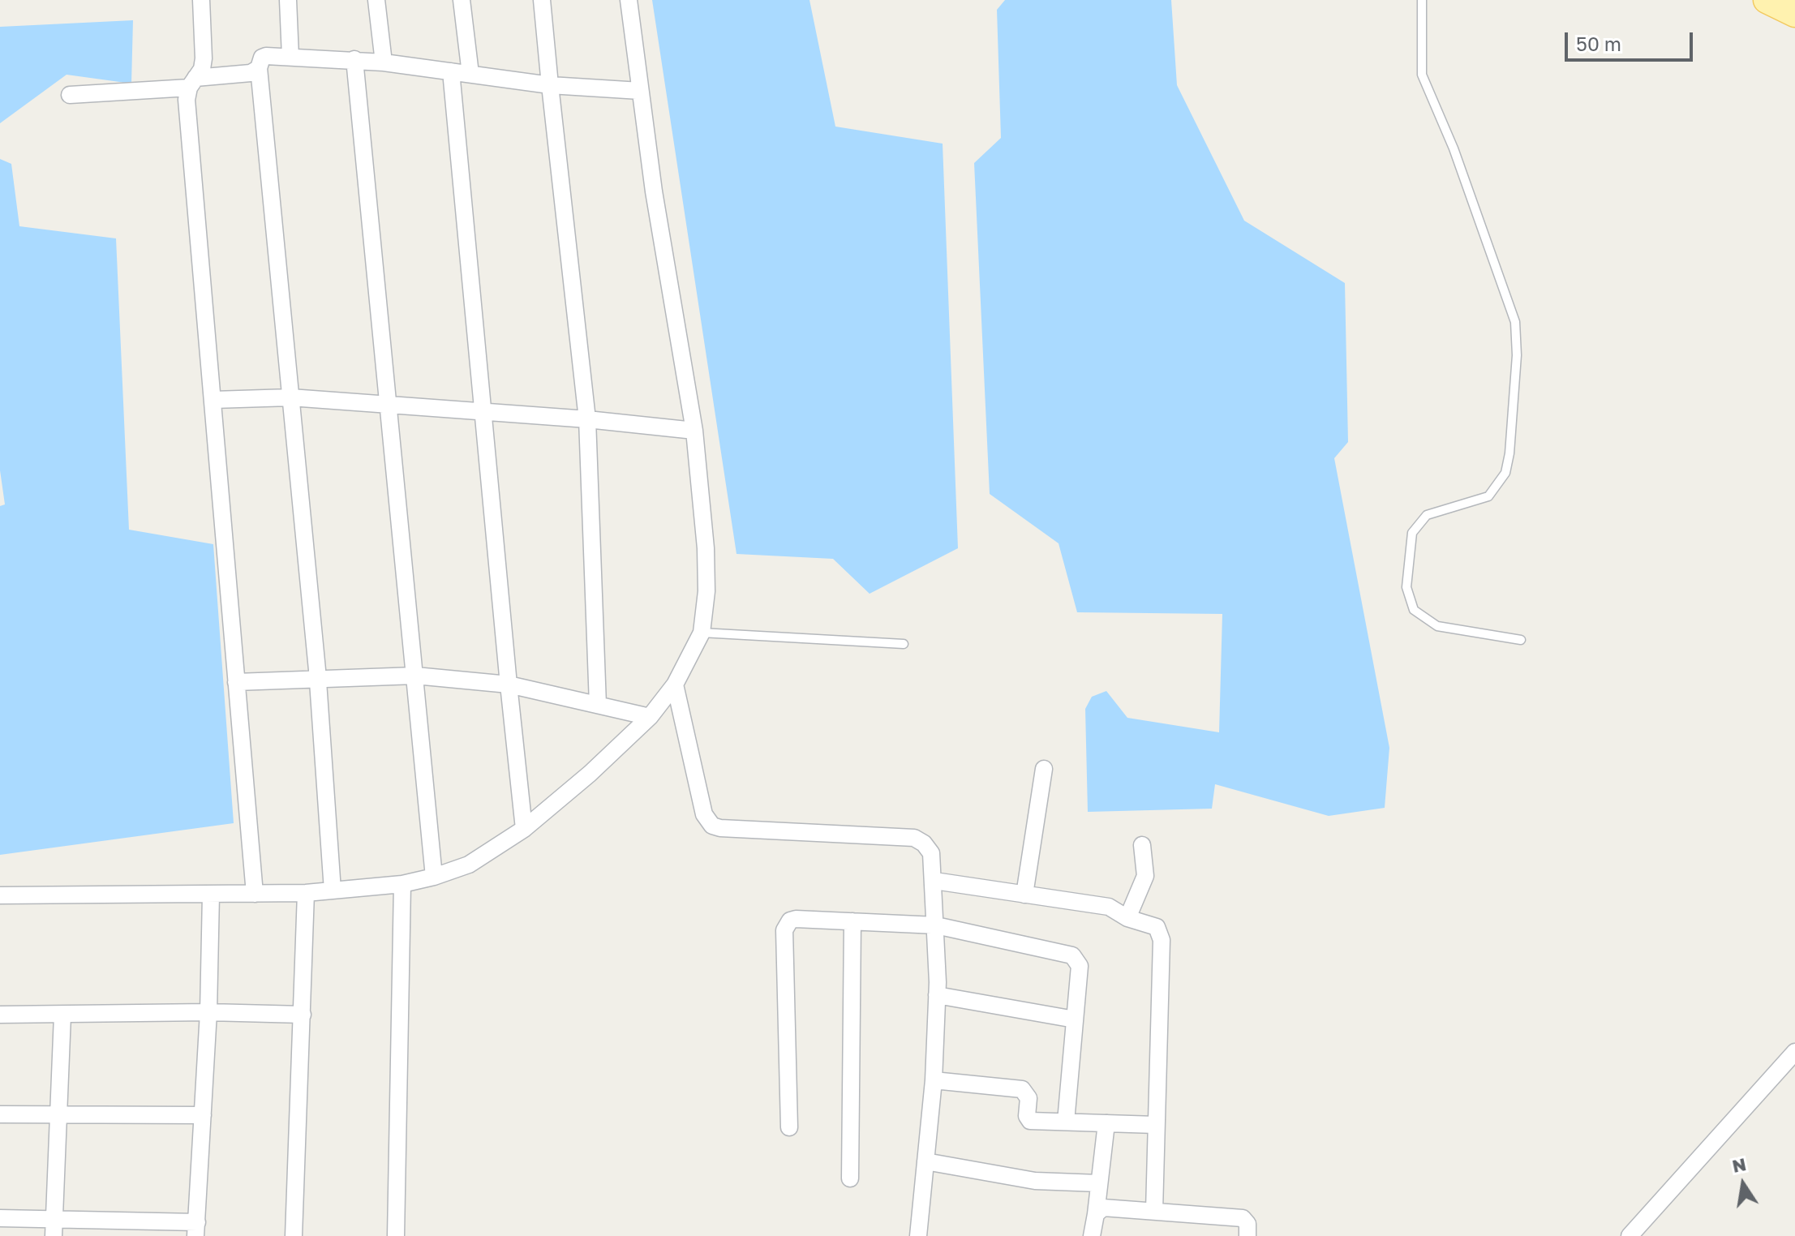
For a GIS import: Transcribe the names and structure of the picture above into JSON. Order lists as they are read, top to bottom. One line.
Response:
{"scale_bar":"50 m","north":"top"}
